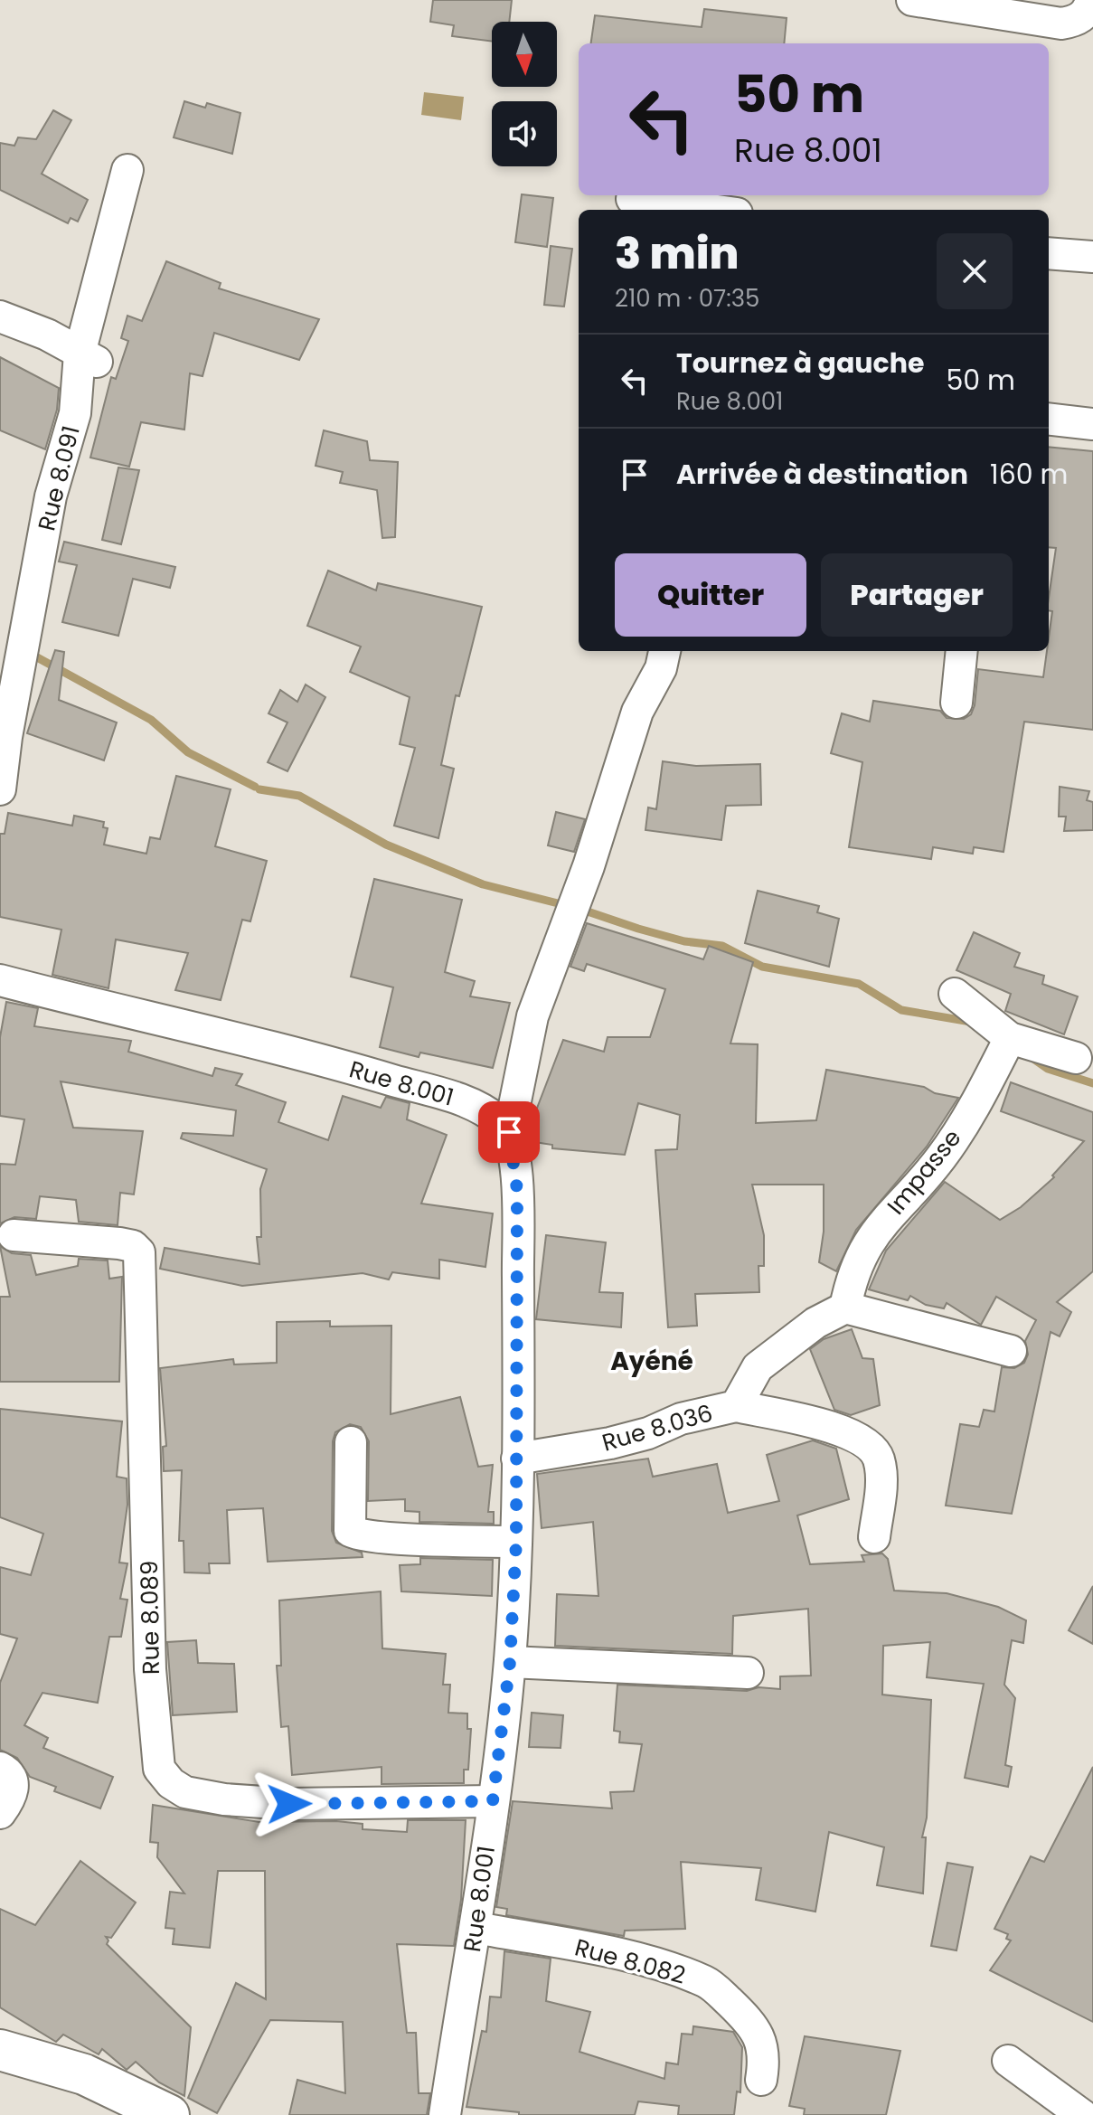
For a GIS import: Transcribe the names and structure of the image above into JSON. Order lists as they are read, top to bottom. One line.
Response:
{"streets":{"street":["Rue 8.091","Rue 8.001","Impasse","Rue 8.036","Rue 8.089","Rue 8.082"]},"crossings":[["Rue 8.001","Rue 8.036"],["Rue 8.001","Rue 8.089"],["Rue 8.001","Rue 8.082"],["Impasse","Rue 8.036"]],"districts":["Ayéné"],"north":"bottom","page":{"turn":["50 m","Rue 8.001"],"heading":["3 min","210 m · 07:35"],"list":[{"name":"Tournez à gauche","note":"Rue 8.001","value":"50 m"},{"name":"Arrivée à destination","value":"160 m"}],"buttons":["Quitter","Partager"]}}
